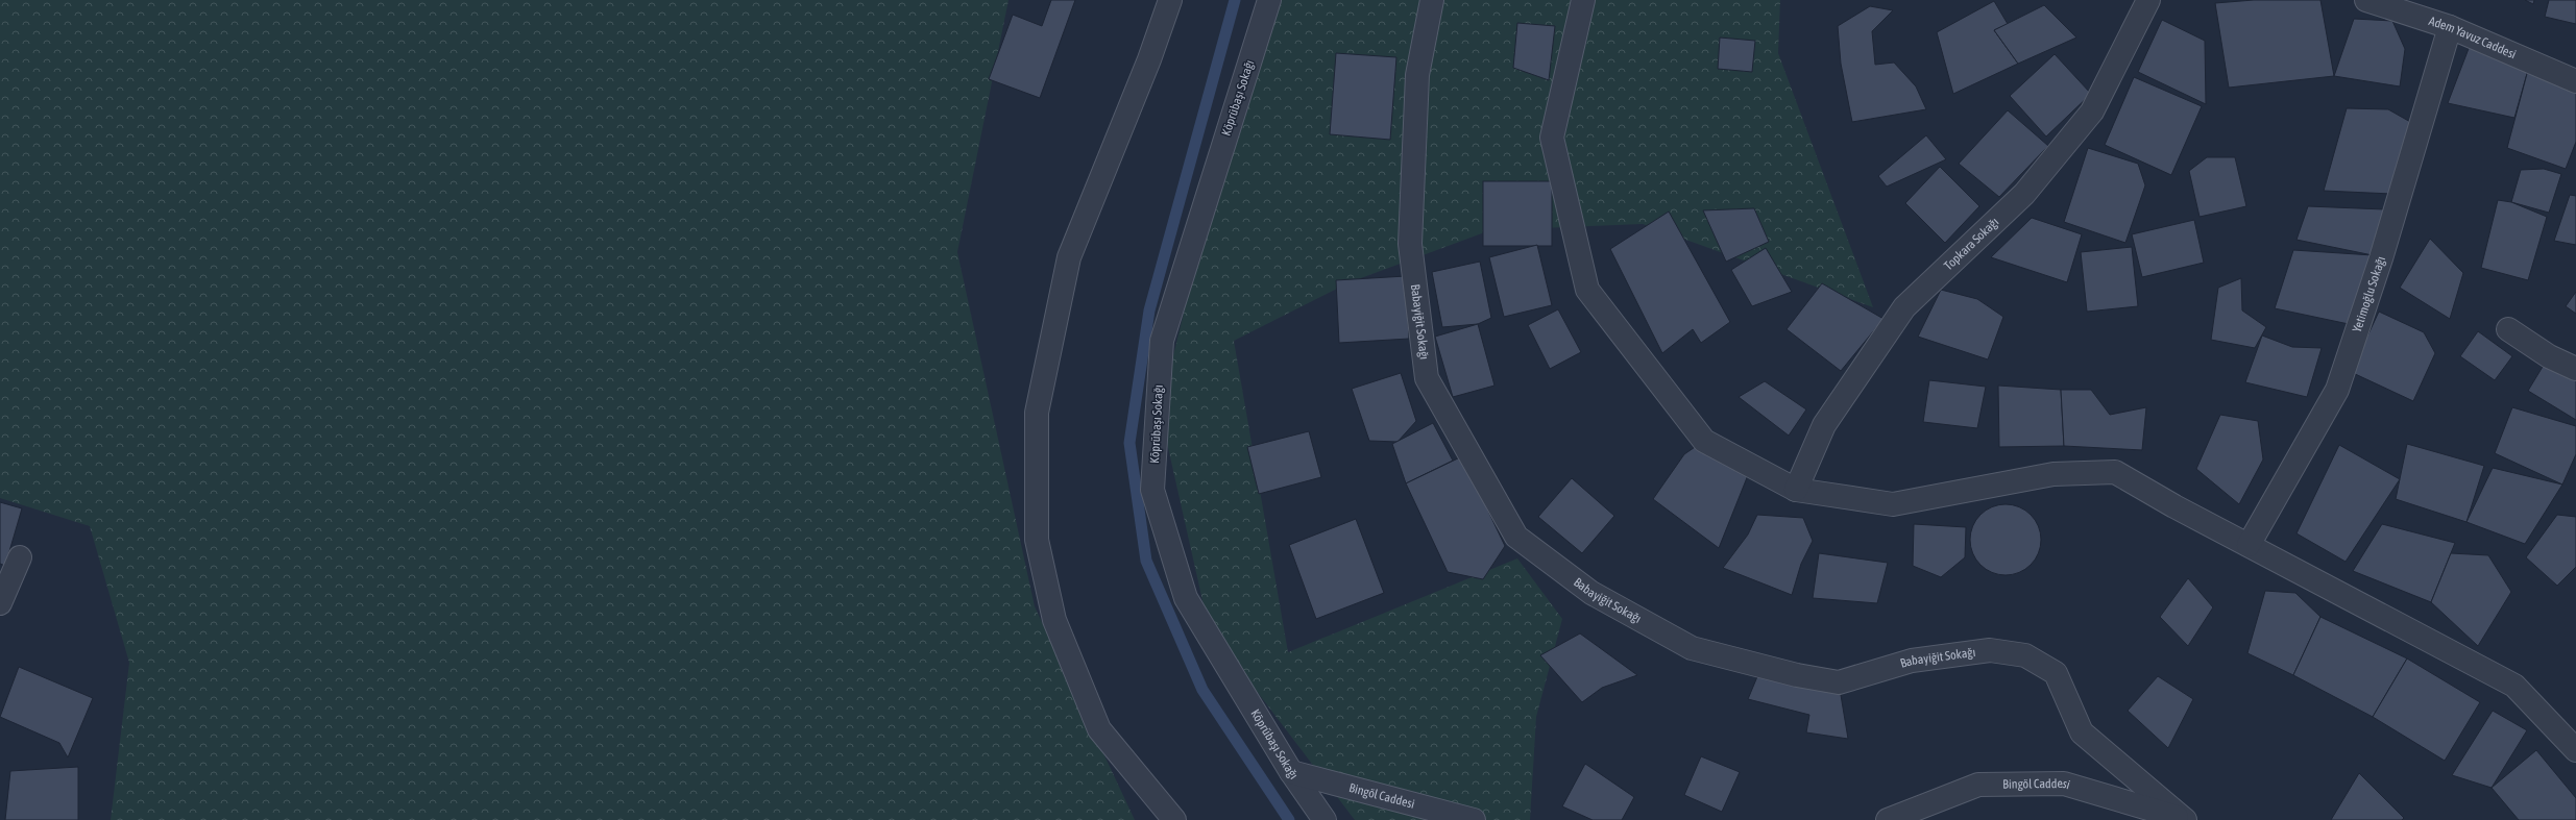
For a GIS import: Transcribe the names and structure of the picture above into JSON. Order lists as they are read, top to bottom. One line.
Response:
{"streets":{"street":["Adem Yavuz Caddesi","Köprübaşı Sokağı","Topkara Sokağı","Yetimoğlu Sokağı","Babayiğit Sokağı","Bingöl Caddesi"]},"crossings":[["Adem Yavuz Caddesi","Yetimoğlu Sokağı"],["Köprübaşı Sokağı","Bingöl Caddesi"],["Babayiğit Sokağı","Bingöl Caddesi"]]}
